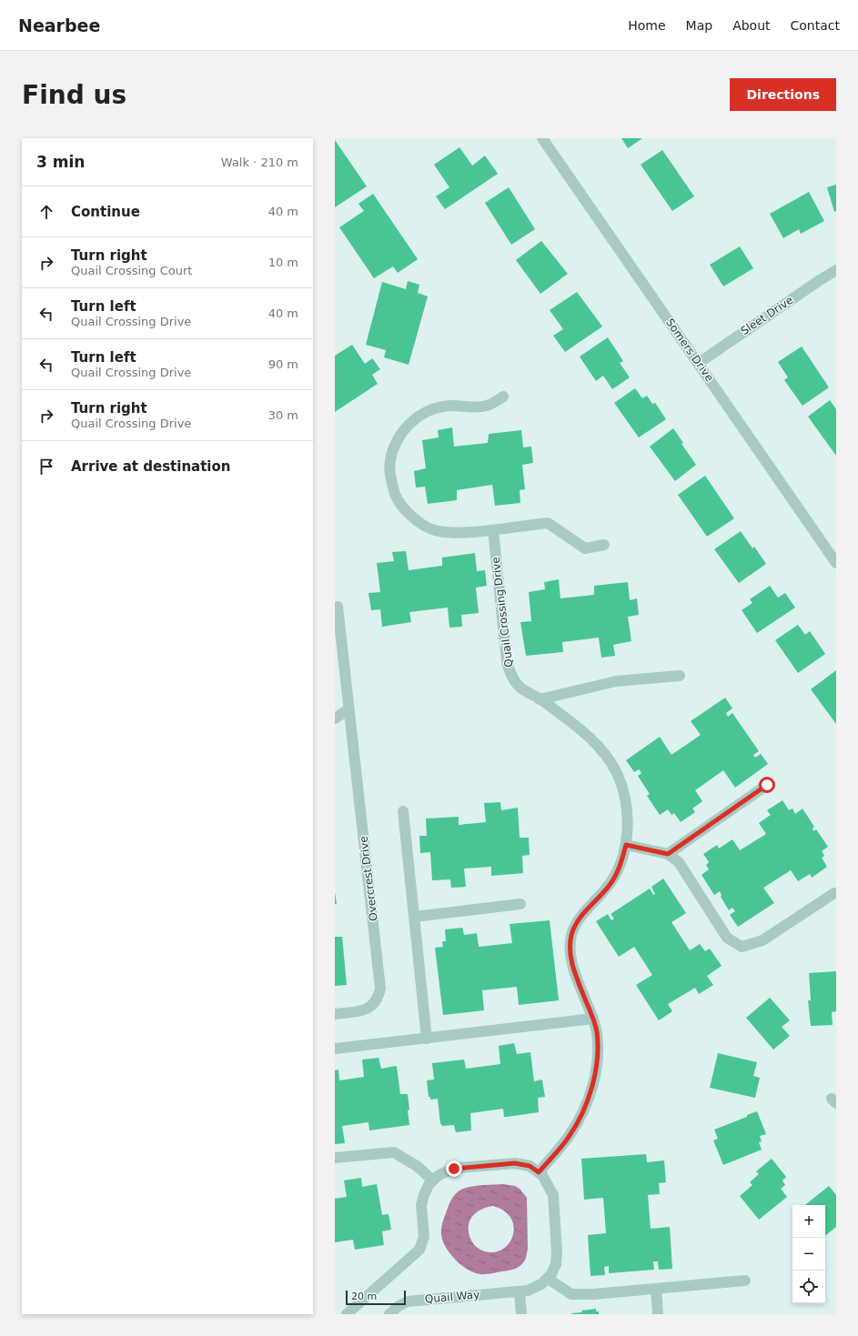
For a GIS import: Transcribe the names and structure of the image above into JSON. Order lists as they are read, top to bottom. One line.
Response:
{"streets":{"street":["Sleet Drive","Somers Drive","Quail Crossing Drive","Overcrest Drive","Quail Way"]},"crossings":[["Sleet Drive","Somers Drive"]],"scale_bar":"20 m","page":{"header":"Nearbee","nav":["Home","Map","About","Contact"],"buttons":"Directions","title":"Find us","heading":["3 min","Walk · 210 m"],"list":[["Continue","40 m"],["Turn right","Quail Crossing Court","10 m"],["Turn left","Quail Crossing Drive","40 m"],["Turn left","Quail Crossing Drive","90 m"],["Turn right","Quail Crossing Drive","30 m"],"Arrive at destination"],"map_buttons":["+","−"],"scale":"20 m"}}
